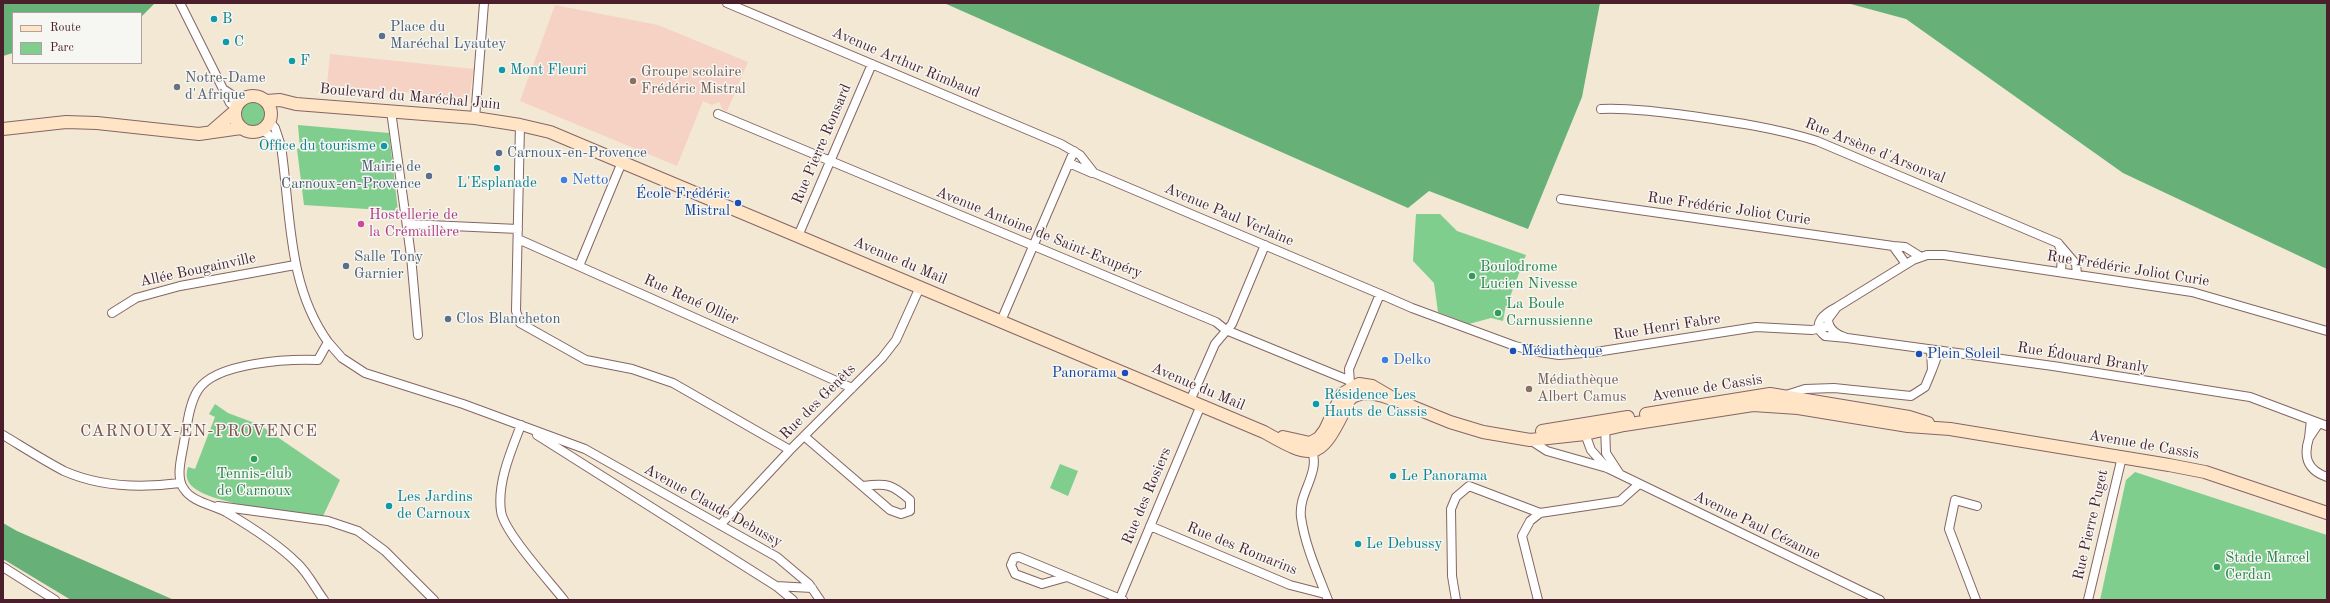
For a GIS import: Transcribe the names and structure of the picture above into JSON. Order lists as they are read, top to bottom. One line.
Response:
{"streets":{"main road":["Boulevard du Maréchal Juin","Avenue du Mail","Avenue de Cassis"],"street":["Avenue Arthur Rimbaud","Rue Pierre Ronsard","Rue Arsène d'Arsonval","Rue Frédéric Joliot Curie","Avenue Paul Verlaine","Avenue Antoine de Saint-Exupéry","Allée Bougainville","Rue René Ollier","Rue Henri Fabre","Rue Édouard Branly","Rue des Genêts","Rue des Rosiers","Avenue Claude Debussy","Rue Pierre Puget","Avenue Paul Cézanne","Rue des Romarins"]},"crossings":[["Avenue Arthur Rimbaud","Rue Pierre Ronsard"],["Avenue Arthur Rimbaud","Avenue Paul Verlaine"],["Boulevard du Maréchal Juin","Avenue du Mail"],["Boulevard du Maréchal Juin","Avenue Claude Debussy"],["Rue Pierre Ronsard","Avenue Antoine de Saint-Exupéry"],["Rue Pierre Ronsard","Avenue du Mail"],["Rue Arsène d'Arsonval","Rue Frédéric Joliot Curie"],["Avenue Paul Verlaine","Rue Henri Fabre"],["Avenue Paul Verlaine","Rue des Rosiers"],["Avenue Antoine de Saint-Exupéry","Avenue de Cassis"],["Avenue Antoine de Saint-Exupéry","Rue des Rosiers"],["Avenue du Mail","Rue des Genêts"],["Avenue du Mail","Rue des Rosiers"],["Allée Bougainville","Avenue Claude Debussy"],["Rue René Ollier","Rue des Genêts"],["Rue Henri Fabre","Rue Édouard Branly"],["Avenue de Cassis","Rue Pierre Puget"],["Avenue de Cassis","Avenue Paul Cézanne"],["Rue des Genêts","Avenue Claude Debussy"],["Rue des Rosiers","Rue des Romarins"]],"districts":["CARNOUX-EN-PROVENCE"],"places":["B","Place du Maréchal Lyautey","C","F","Mont Fleuri","Groupe scolaire Frédéric Mistral","Notre-Dame d'Afrique","Office du tourisme","Carnoux-en-Provence","L'Esplanade","Mairie de Carnoux-en-Provence","Netto","École Frédéric Mistral","Hostellerie de la Crémaillère","Salle Tony Garnier","Boulodrome Lucien Nivesse","La Boule Carnussienne","Clos Blancheton","Médiathèque","Plein Soleil","Delko","Panorama","Médiathèque Albert Camus","Résidence Les Hauts de Cassis","Tennis-club de Carnoux","Le Panorama","Les Jardins de Carnoux","Le Debussy","Stade Marcel Cerdan"],"legend":["Route","Parc"]}
